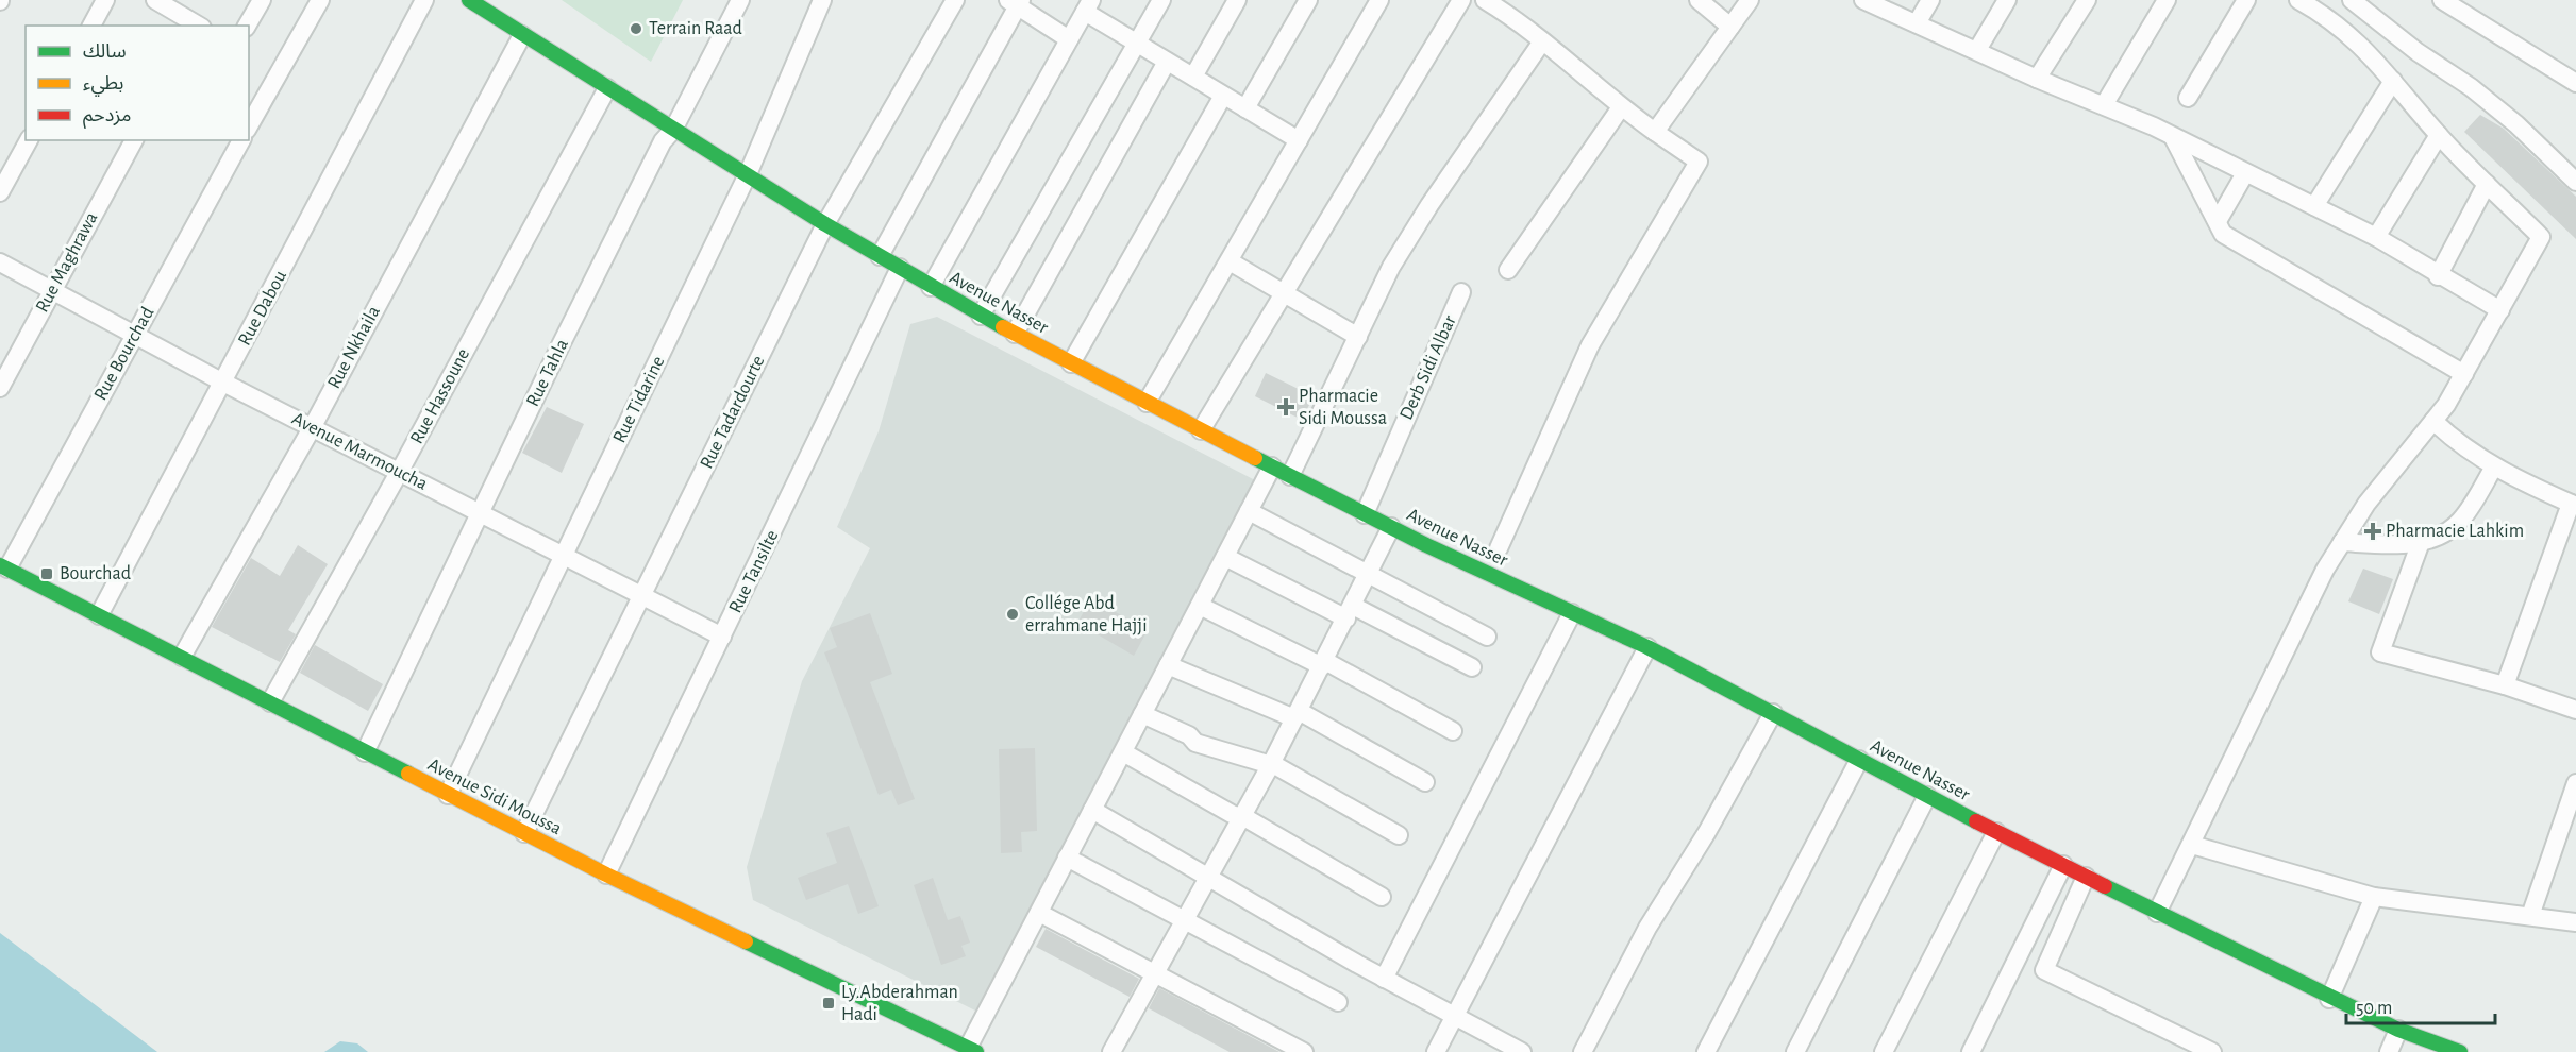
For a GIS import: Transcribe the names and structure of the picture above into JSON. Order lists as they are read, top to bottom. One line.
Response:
{"streets":{"street":["Rue Maghrawa","Avenue Nasser","Rue Dabou","Rue Nkhaila","Rue Bourchad","Derb Sidi Albar","Rue Tahla","Rue Hassoune","Rue Tidarine","Rue Tadardourte","Avenue Marmoucha","Rue Tansilte","Avenue Sidi Moussa"]},"crossings":[["Rue Maghrawa","Avenue Marmoucha"],["Avenue Nasser","Rue Nkhaila"],["Avenue Nasser","Derb Sidi Albar"],["Avenue Nasser","Rue Tahla"],["Avenue Nasser","Rue Hassoune"],["Avenue Nasser","Rue Tidarine"],["Avenue Nasser","Rue Tadardourte"],["Avenue Nasser","Rue Tansilte"],["Rue Dabou","Avenue Marmoucha"],["Rue Dabou","Avenue Sidi Moussa"],["Rue Nkhaila","Avenue Marmoucha"],["Rue Nkhaila","Avenue Sidi Moussa"],["Rue Bourchad","Avenue Marmoucha"],["Rue Bourchad","Avenue Sidi Moussa"],["Rue Tahla","Avenue Marmoucha"],["Rue Tahla","Avenue Sidi Moussa"],["Rue Hassoune","Avenue Marmoucha"],["Rue Hassoune","Avenue Sidi Moussa"],["Rue Tidarine","Avenue Marmoucha"],["Rue Tidarine","Avenue Sidi Moussa"],["Rue Tadardourte","Avenue Marmoucha"],["Rue Tadardourte","Avenue Sidi Moussa"],["Avenue Marmoucha","Rue Tansilte"],["Rue Tansilte","Avenue Sidi Moussa"]],"places":{"other":["Terrain Raad","Collége Abd errahmane Hajji"],"health":["Pharmacie Sidi Moussa","Pharmacie Lahkim"],"transit":["Bourchad","Ly.Abderahman Hadi"]},"legend":["سالك","بطيء","مزدحم"],"scale_bar":"50 m"}
